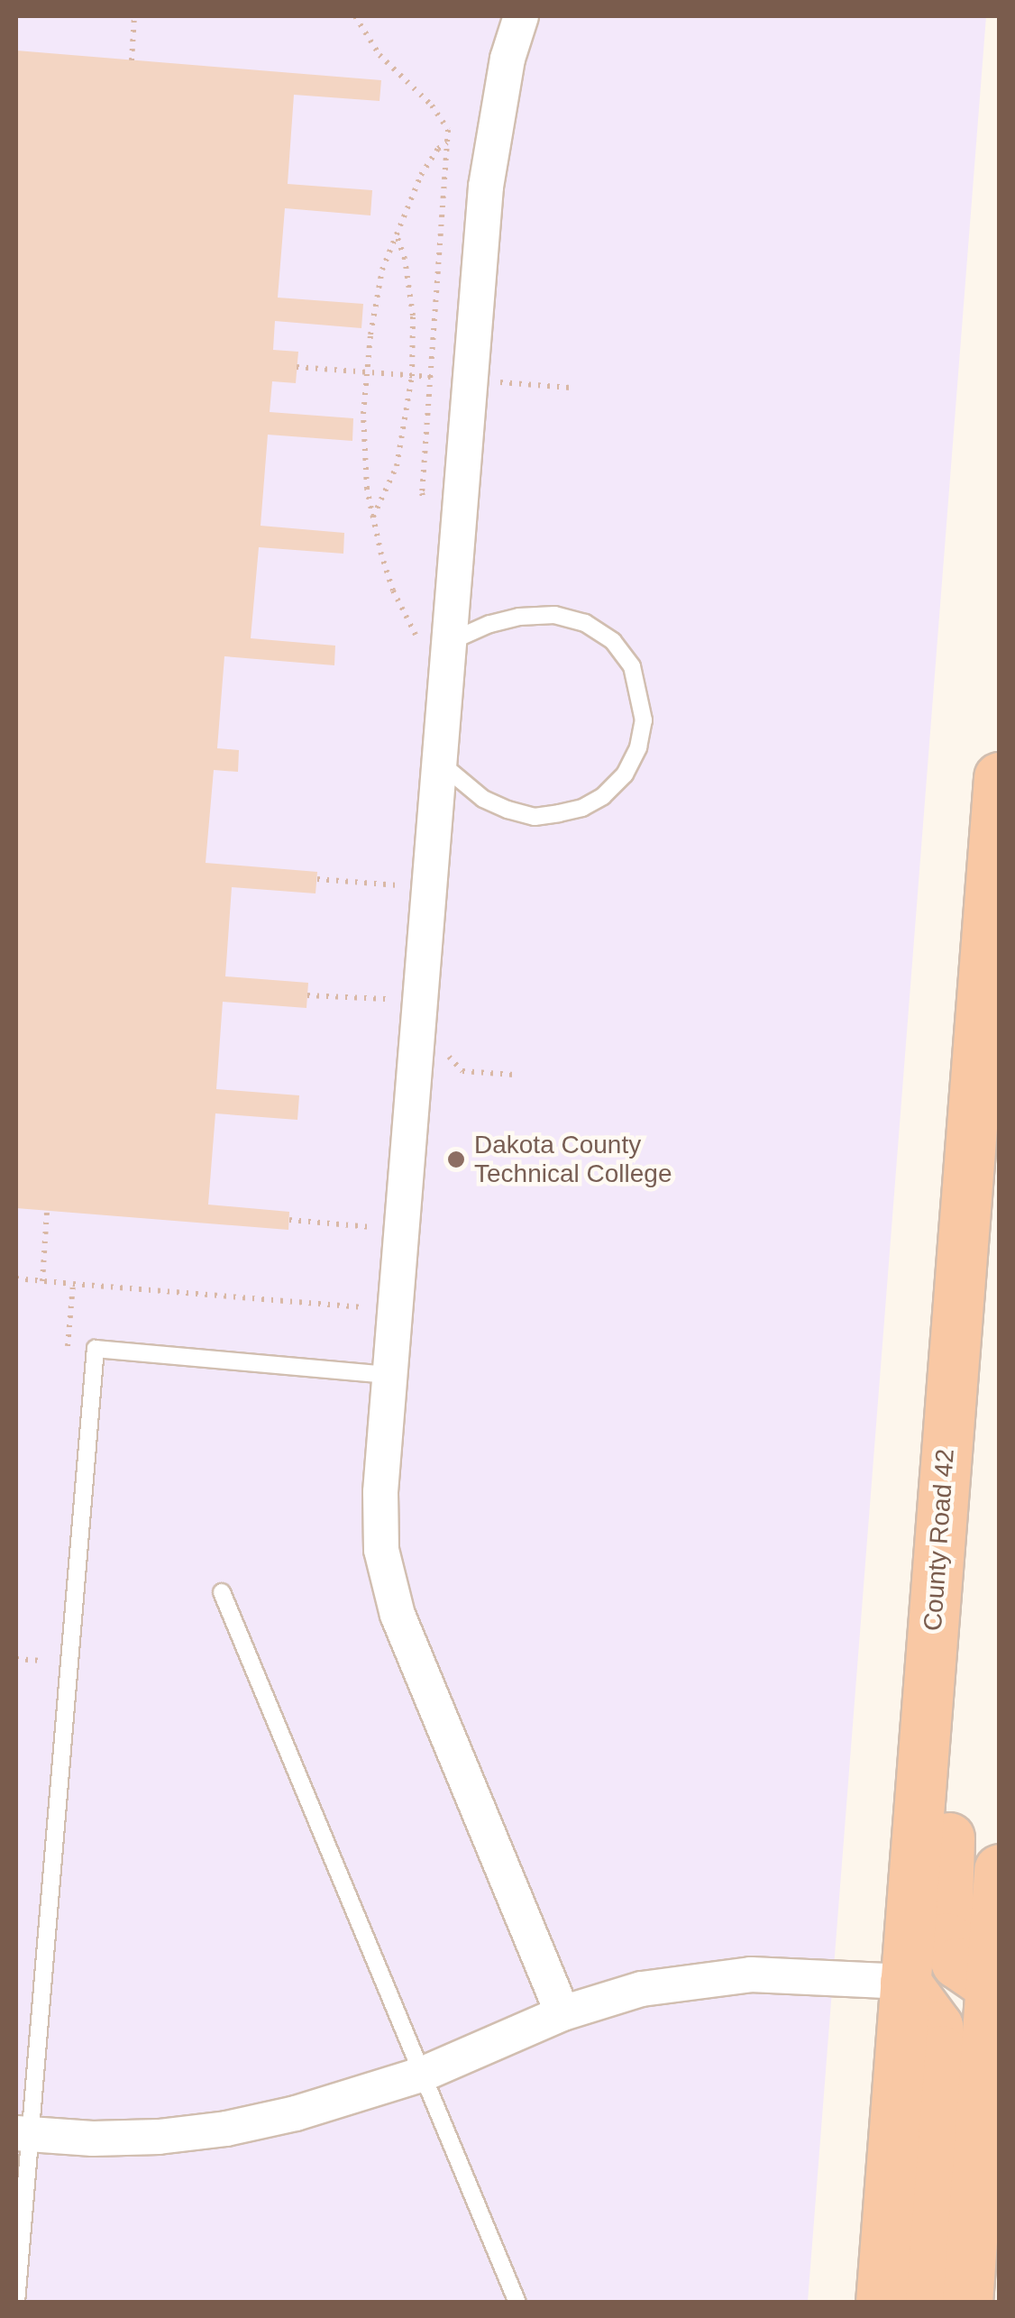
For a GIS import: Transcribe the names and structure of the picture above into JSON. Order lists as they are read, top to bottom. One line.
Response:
{"streets":{"highway":["County Road 42"]},"places":["Dakota County Technical College"]}
